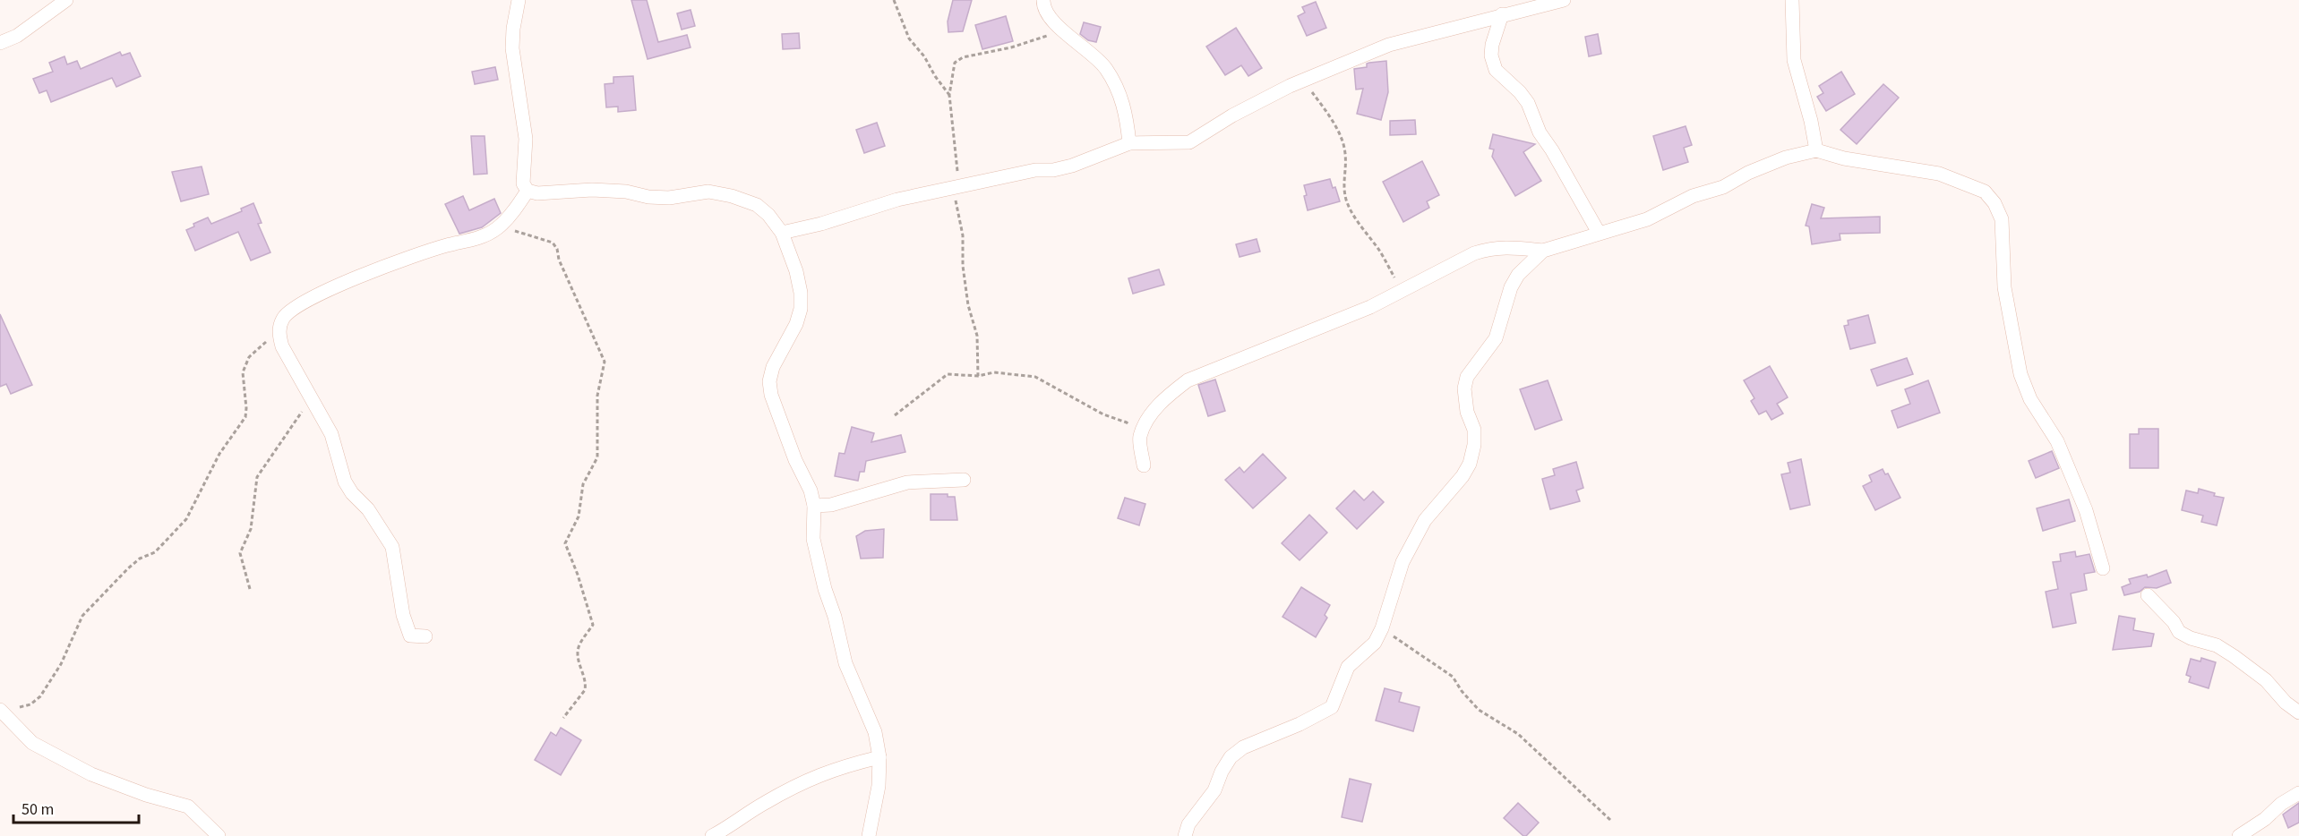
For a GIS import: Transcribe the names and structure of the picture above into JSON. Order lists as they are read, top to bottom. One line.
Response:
{"scale_bar":"50 m"}
